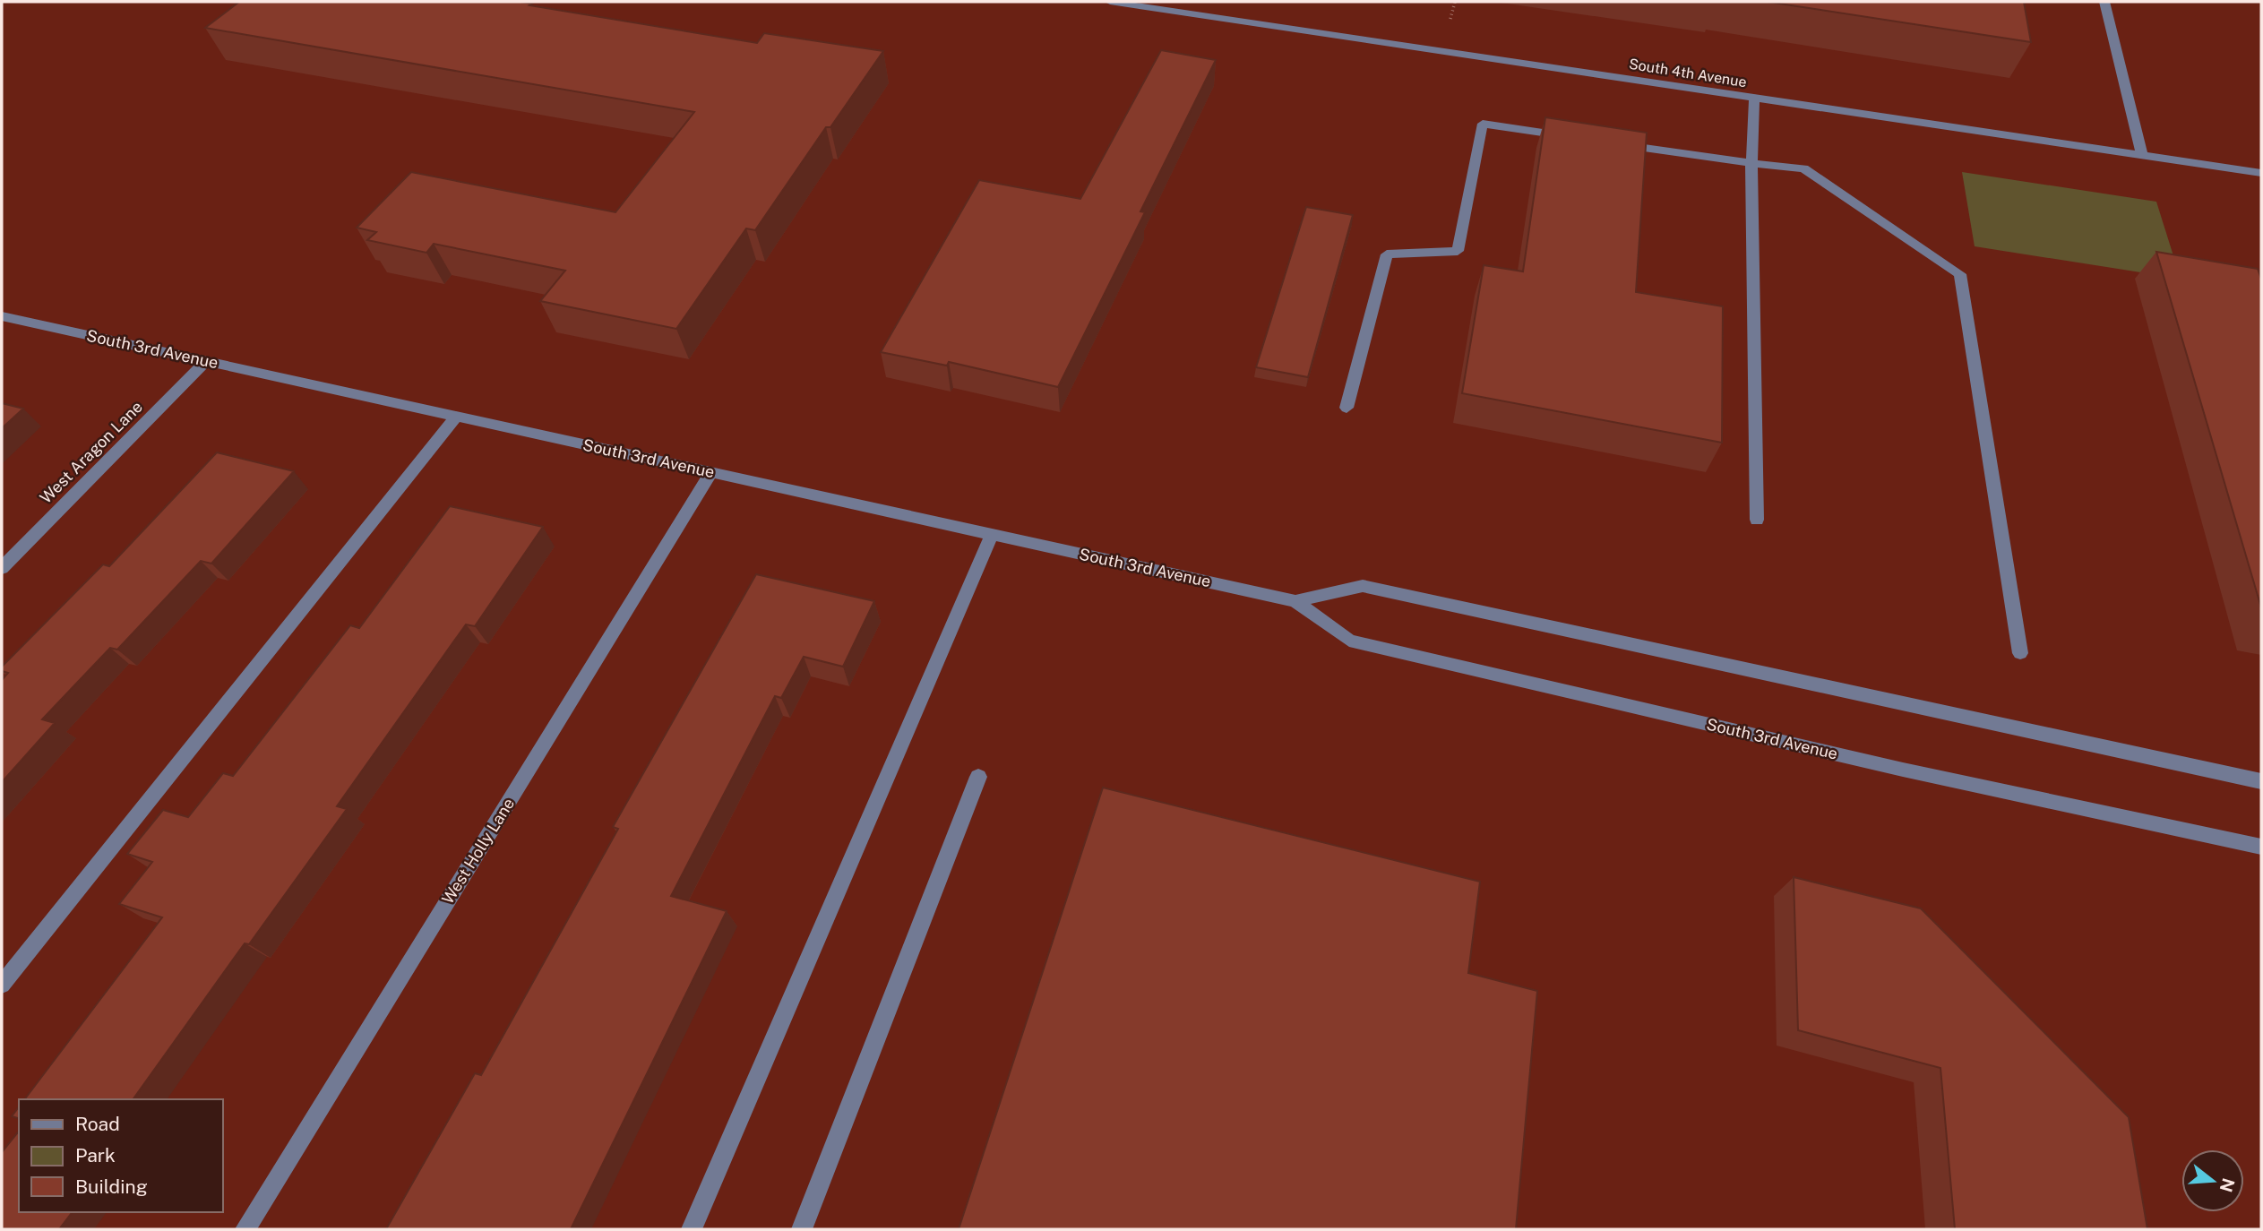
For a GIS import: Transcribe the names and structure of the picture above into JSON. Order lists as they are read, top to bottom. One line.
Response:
{"streets":{"street":["South 4th Avenue","South 3rd Avenue","West Aragon Lane","West Holly Lane"]},"crossings":[["South 3rd Avenue","West Aragon Lane"],["South 3rd Avenue","West Holly Lane"]],"legend":["Road","Park","Building"],"north":"right"}
